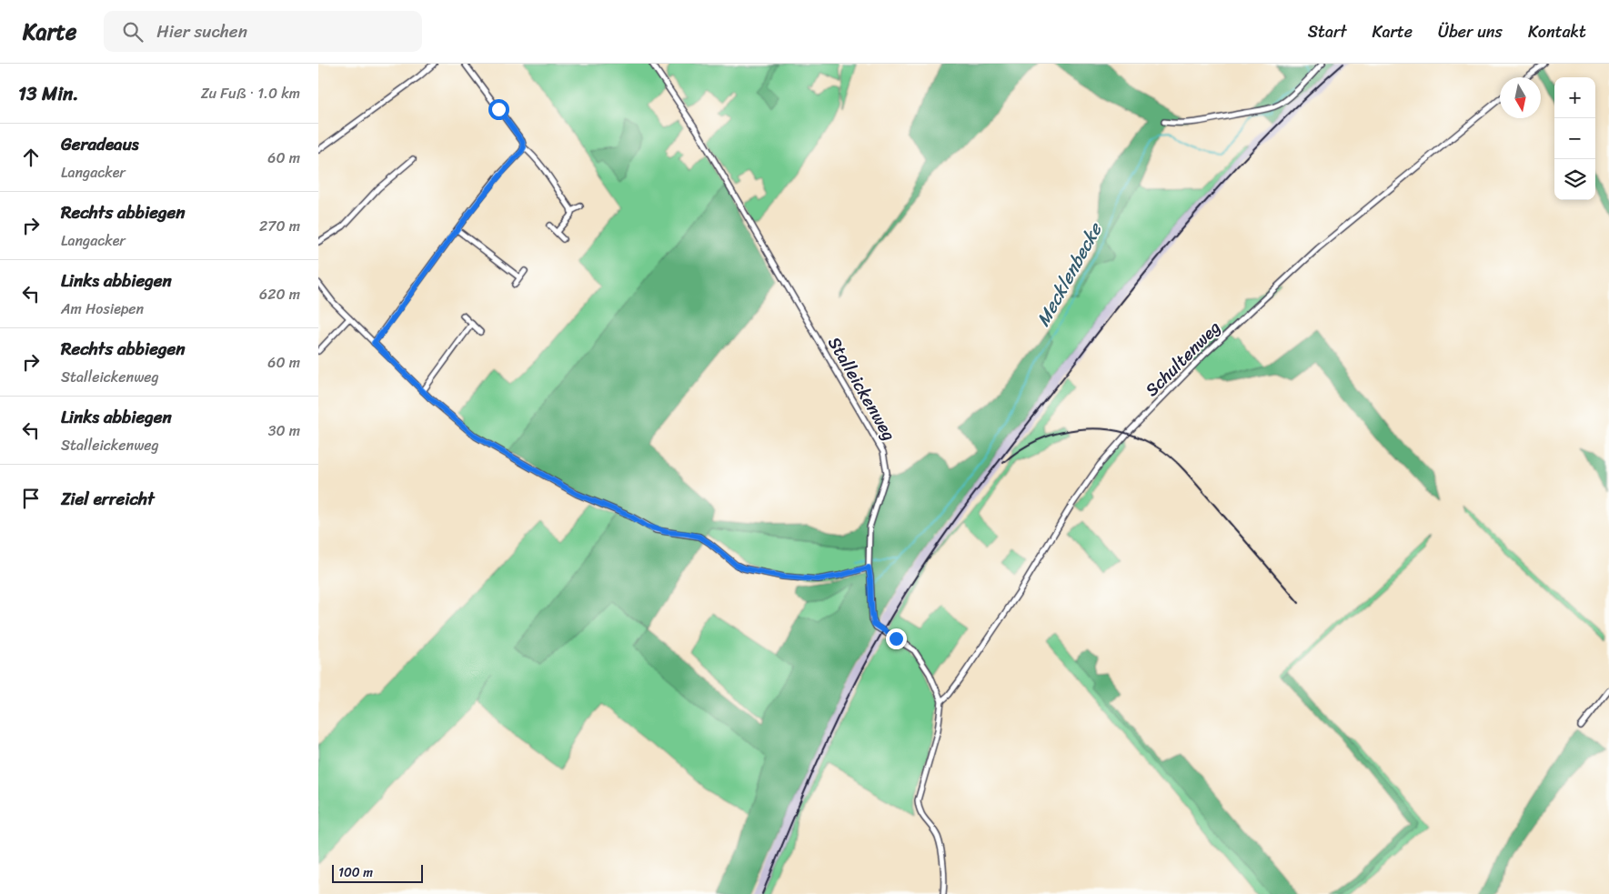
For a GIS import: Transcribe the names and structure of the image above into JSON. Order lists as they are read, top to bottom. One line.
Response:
{"streets":{"street":["Schultenweg","Stalleickenweg"]},"crossings":[["Schultenweg","Stalleickenweg"]],"water":["Mecklenbecke"],"scale_bar":"100 m","north":"bottom","page":{"header":"Karte","search":"Hier suchen","nav":["Start","Karte","Über uns","Kontakt"],"heading":["13 Min.","Zu Fuß · 1.0 km"],"map_buttons":["+","−"],"list":[["Geradeaus","Langacker","60 m"],["Rechts abbiegen","Langacker","270 m"],["Links abbiegen","Am Hosiepen","620 m"],["Rechts abbiegen","Stalleickenweg","60 m"],["Links abbiegen","Stalleickenweg","30 m"],"Ziel erreicht"],"scale":"100 m"}}
